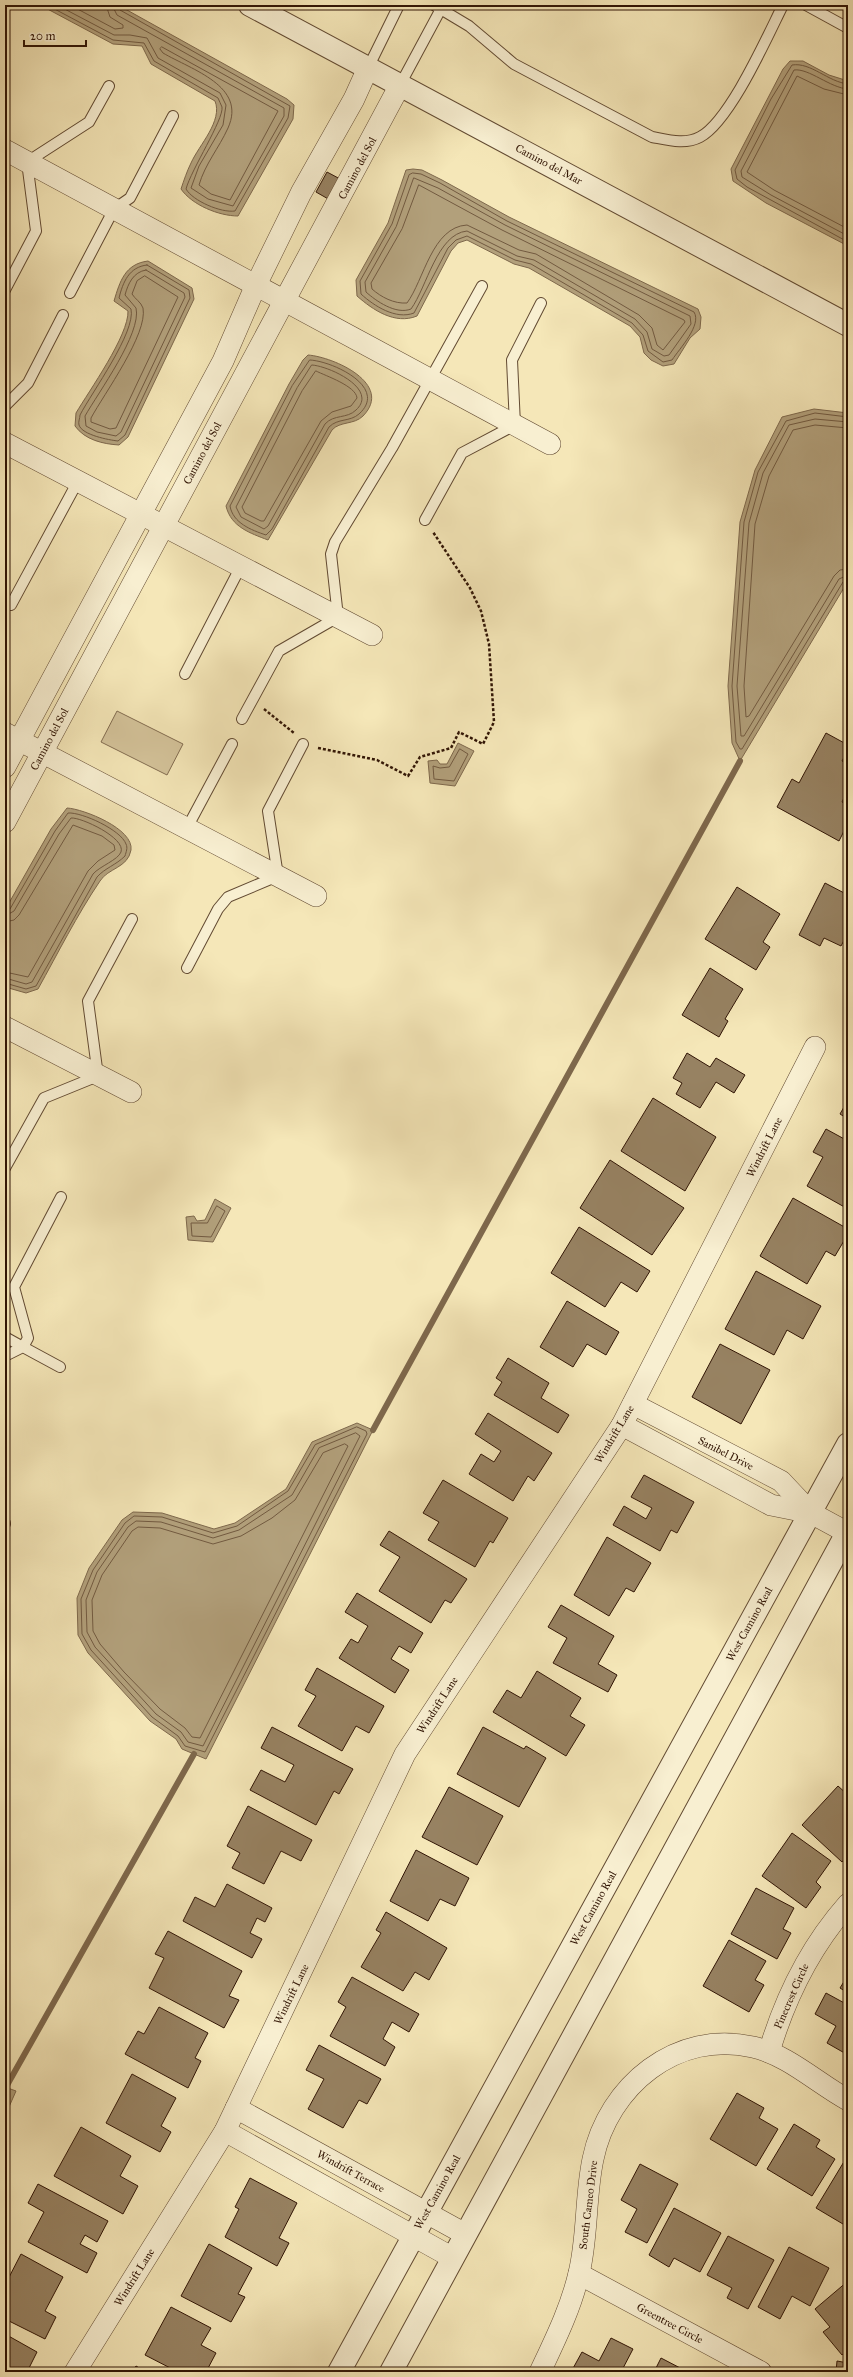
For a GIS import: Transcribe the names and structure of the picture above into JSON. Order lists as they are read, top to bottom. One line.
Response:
{"streets":{"street":["Camino del Mar","Camino del Sol","Windrift Lane","Sanibel Drive","West Camino Real","Pinecrest Circle","Windrift Terrace","South Cameo Drive","Greentree Circle"]},"crossings":[["Camino del Mar","Camino del Sol"],["Windrift Lane","Sanibel Drive"],["Windrift Lane","Windrift Terrace"],["Sanibel Drive","West Camino Real"],["West Camino Real","Windrift Terrace"],["Pinecrest Circle","South Cameo Drive"],["South Cameo Drive","Greentree Circle"]],"scale_bar":"20 m"}
